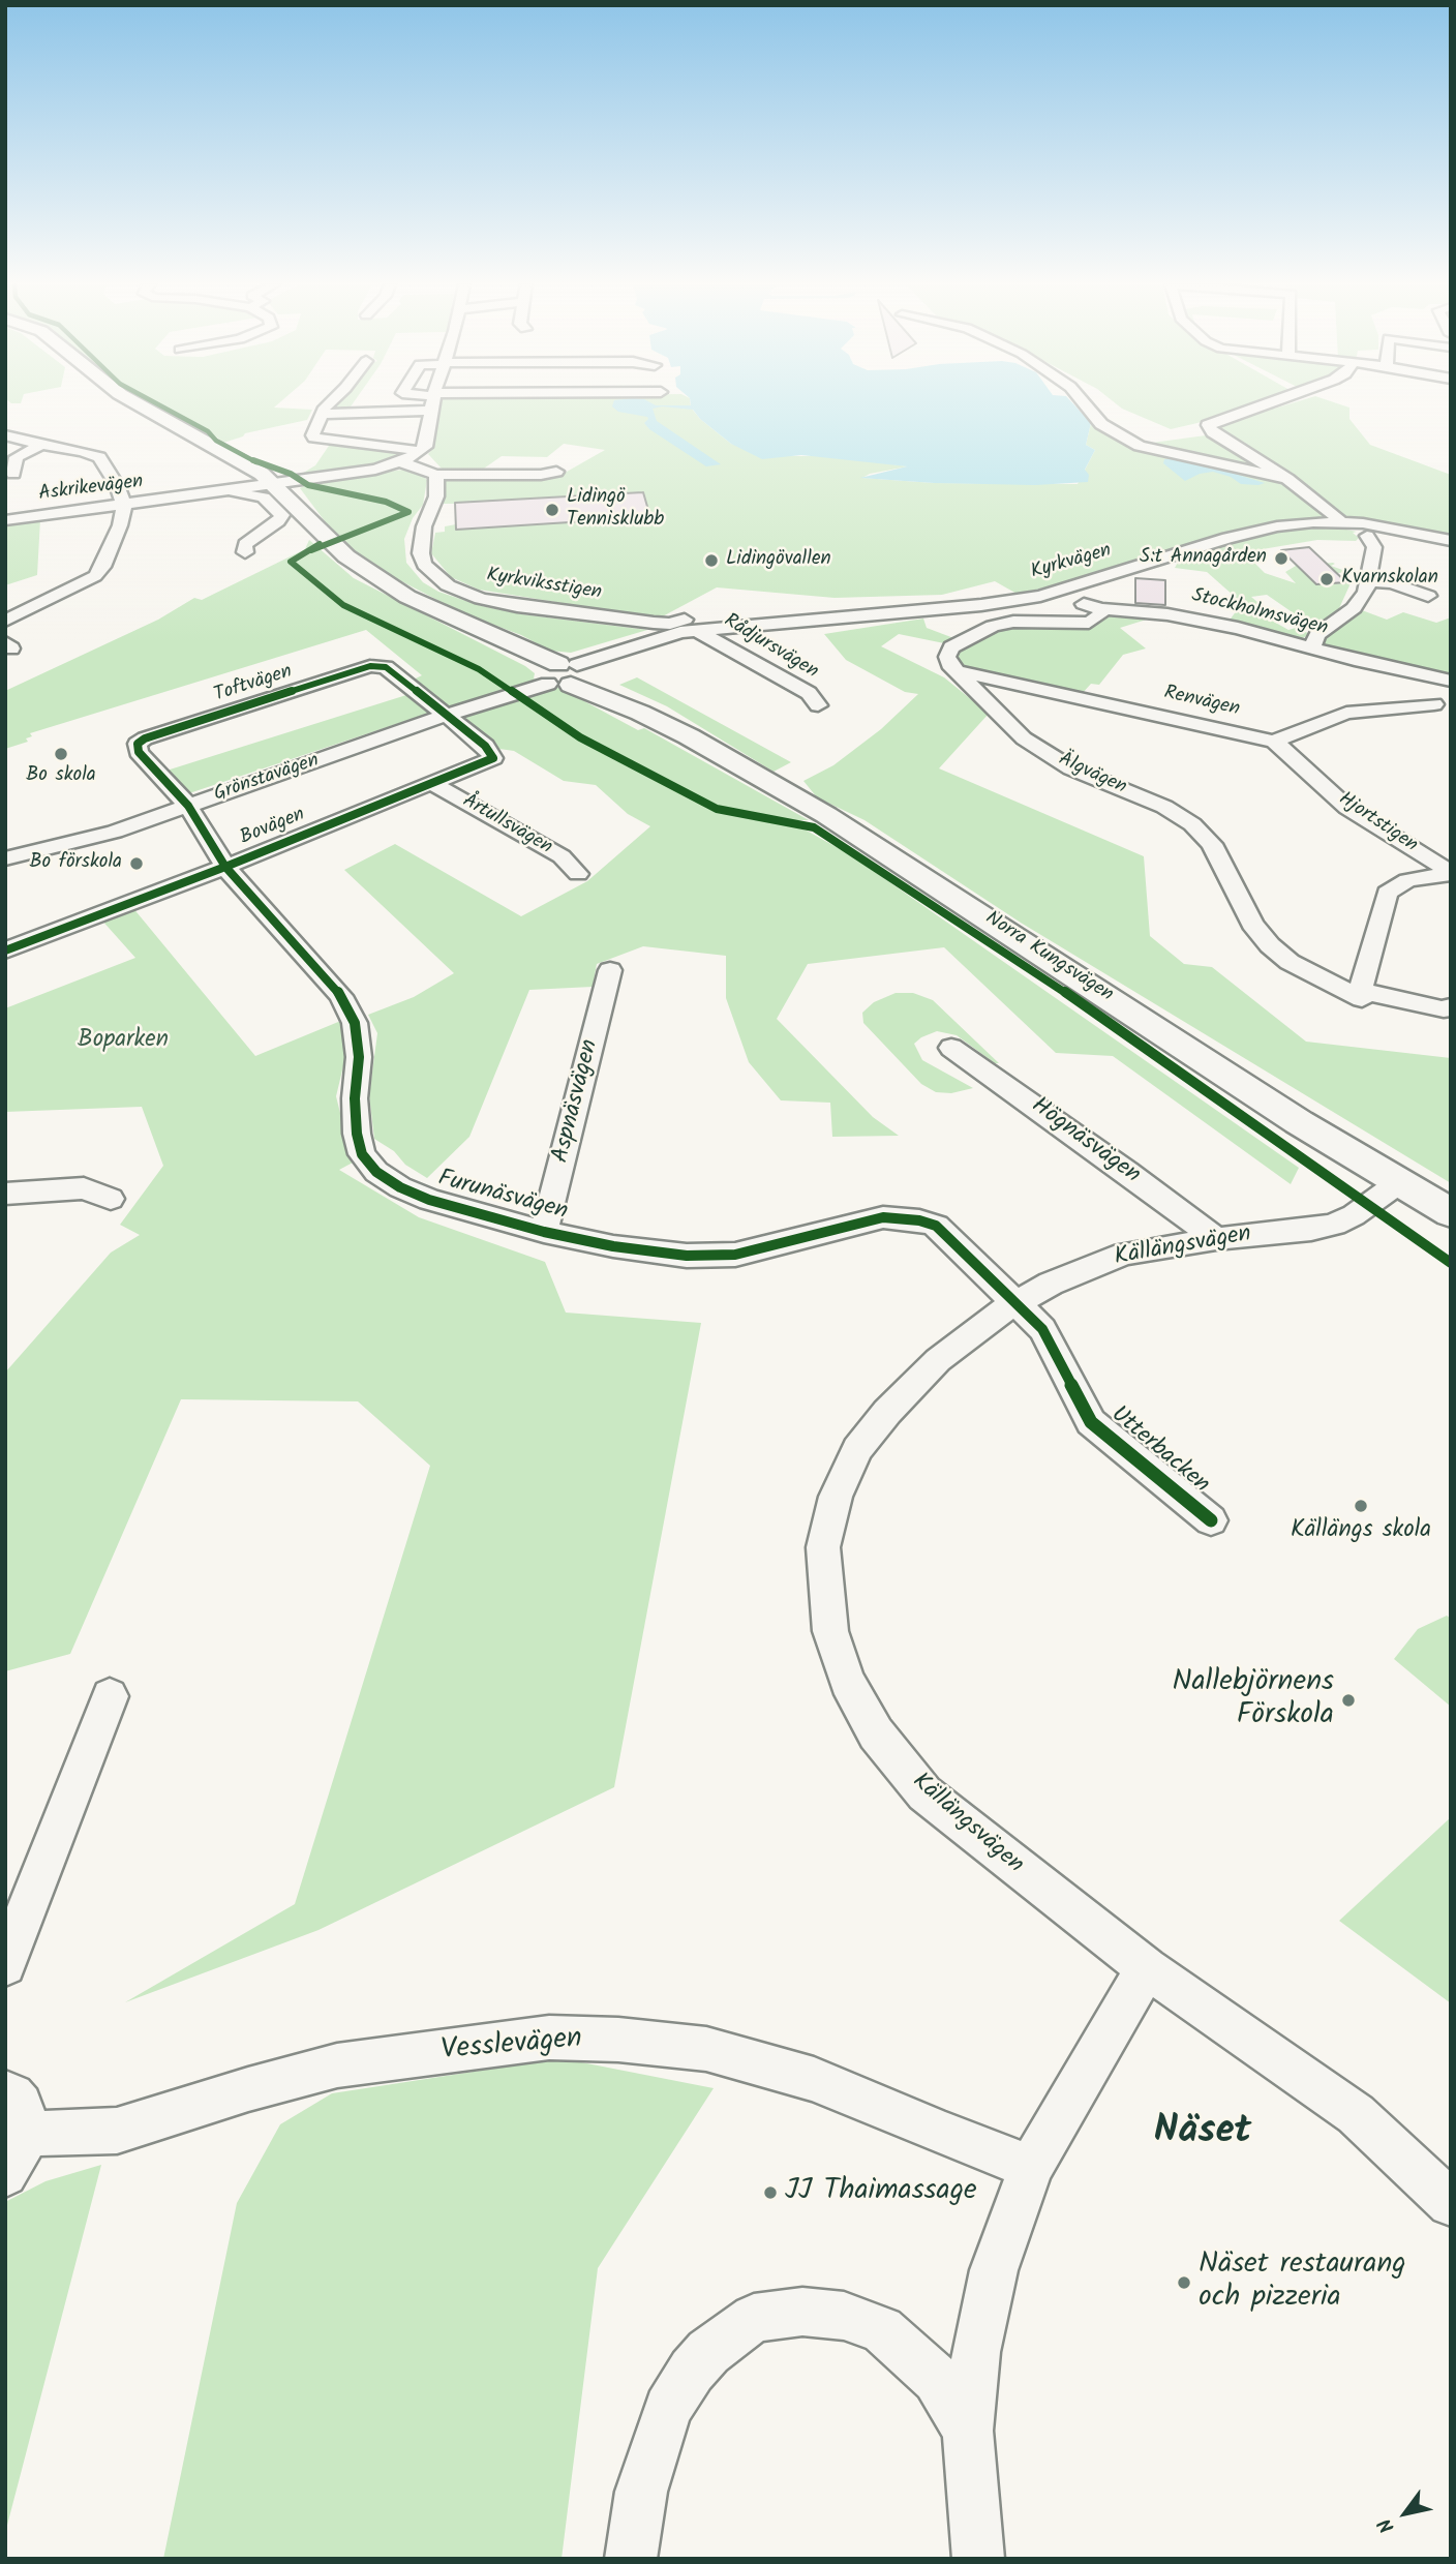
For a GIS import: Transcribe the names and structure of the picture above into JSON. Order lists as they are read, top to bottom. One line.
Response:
{"streets":{"main road":["Norra Kungsvägen"],"street":["Askrikevägen","Kyrkvägen","Kyrkviksstigen","Stockholmsvägen","Rådjursvägen","Toftvägen","Renvägen","Älgvägen","Grönstavägen","Hjortstigen","Årtullsvägen","Bovägen","Aspnäsvägen","Högnäsvägen","Furunäsvägen","Källängsvägen","Utterbacken","Vesslevägen"]},"crossings":[["Askrikevägen","Norra Kungsvägen"],["Kyrkvägen","Stockholmsvägen"],["Kyrkvägen","Rådjursvägen"],["Kyrkvägen","Grönstavägen"],["Kyrkvägen","Norra Kungsvägen"],["Toftvägen","Grönstavägen"],["Toftvägen","Bovägen"],["Toftvägen","Furunäsvägen"],["Renvägen","Älgvägen"],["Renvägen","Hjortstigen"],["Grönstavägen","Bovägen"],["Grönstavägen","Norra Kungsvägen"],["Grönstavägen","Furunäsvägen"],["Årtullsvägen","Bovägen"],["Bovägen","Furunäsvägen"],["Norra Kungsvägen","Källängsvägen"],["Aspnäsvägen","Furunäsvägen"],["Högnäsvägen","Källängsvägen"],["Furunäsvägen","Källängsvägen"],["Furunäsvägen","Utterbacken"],["Källängsvägen","Utterbacken"]],"districts":["Näset"],"parks":["Boparken"],"places":["Lidingö Tennisklubb","S:t Annagården","Lidingövallen","Kvarnskolan","Bo skola","Bo förskola","Källängs skola","Nallebjörnens Förskola","JJ Thaimassage","Näset restaurang och pizzeria"],"north":"bottom left"}
